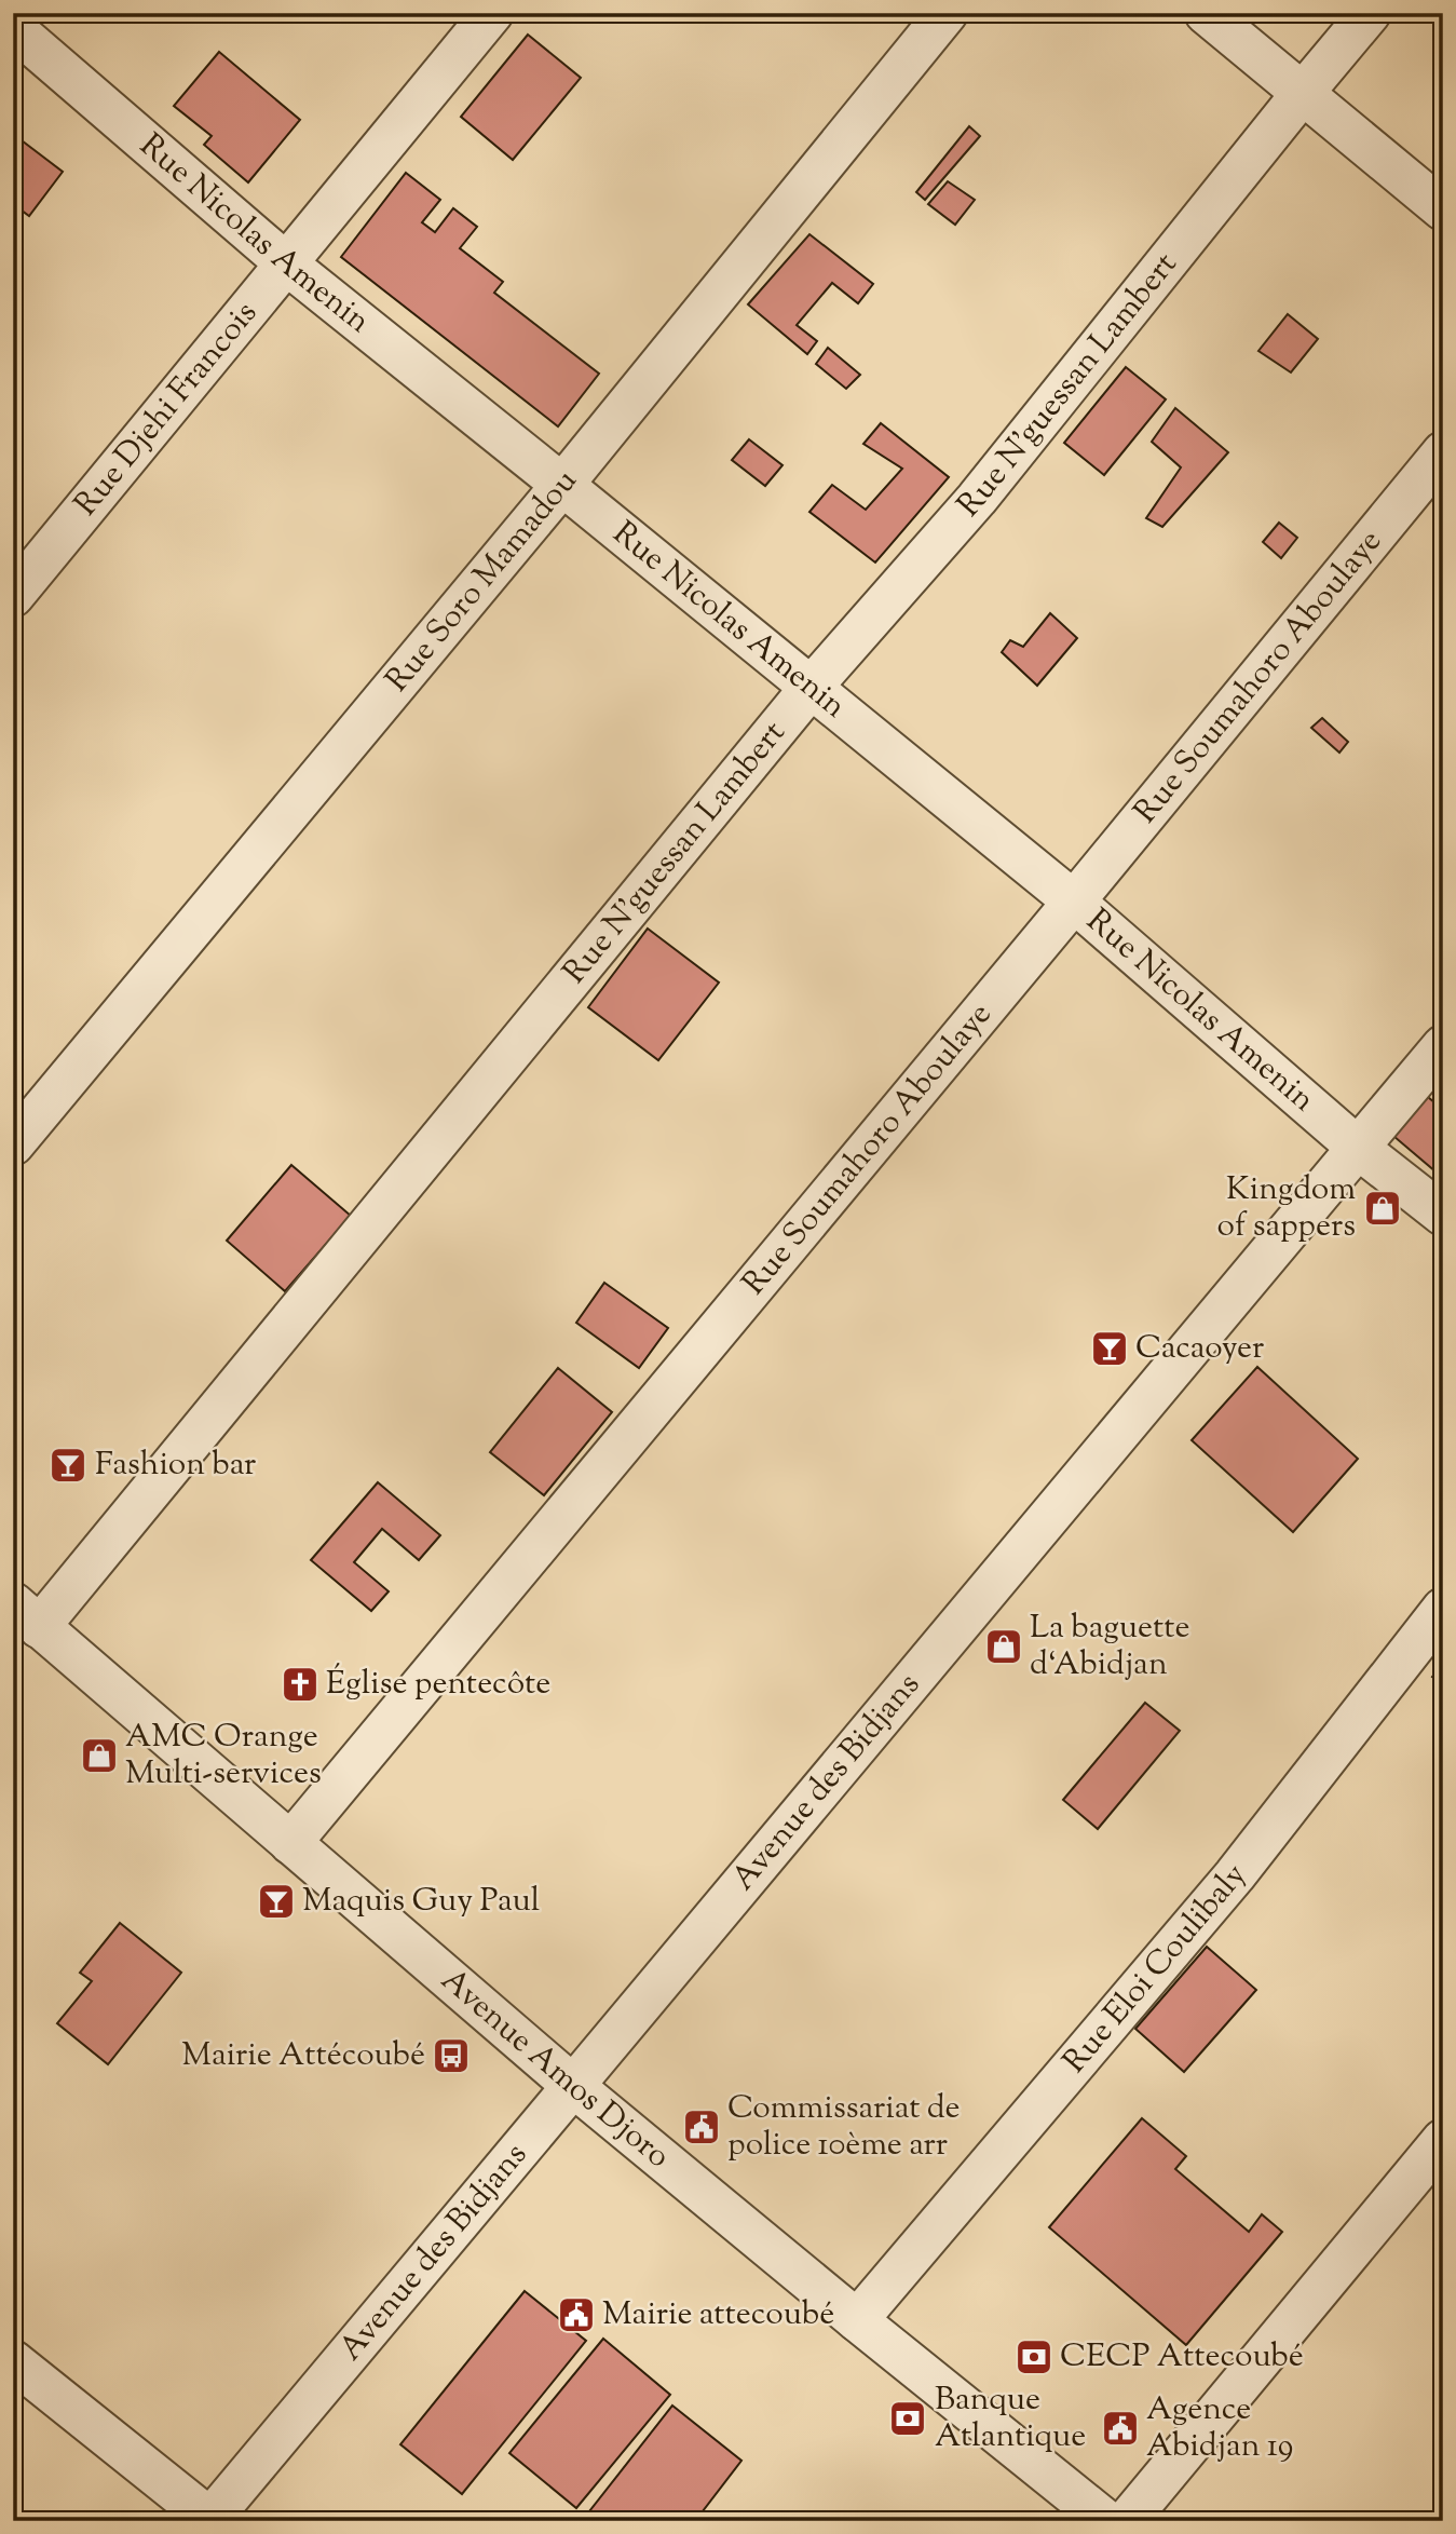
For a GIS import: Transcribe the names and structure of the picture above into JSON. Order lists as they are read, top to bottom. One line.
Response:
{"streets":{"street":["Rue Nicolas Amenin","Rue N'guessan Lambert","Rue Djehi Francois","Rue Soro Mamadou","Rue Soumahoro Aboulaye","Avenue des Bidjans","Rue Eloi Coulibaly","Avenue Amos Djoro"]},"crossings":[["Rue Nicolas Amenin","Rue N'guessan Lambert"],["Rue Nicolas Amenin","Rue Djehi Francois"],["Rue Nicolas Amenin","Rue Soro Mamadou"],["Rue Nicolas Amenin","Rue Soumahoro Aboulaye"],["Rue Nicolas Amenin","Avenue des Bidjans"],["Rue N'guessan Lambert","Avenue Amos Djoro"],["Rue Soumahoro Aboulaye","Avenue Amos Djoro"],["Avenue des Bidjans","Avenue Amos Djoro"],["Rue Eloi Coulibaly","Avenue Amos Djoro"]],"places":{"shop":["Kingdom of sappers","La baguette d‘Abidjan","AMC Orange Multi-services"],"bar":["Cacaoyer","Fashion bar","Maquis Guy Paul"],"church":["Église pentecôte"],"bus stop":["Mairie Attécoubé"],"public building":["Commissariat de police 10ème arr","Mairie attecoubé","Agence Abidjan 19"],"bank":["CECP Attecoubé","Banque Atlantique"]}}
